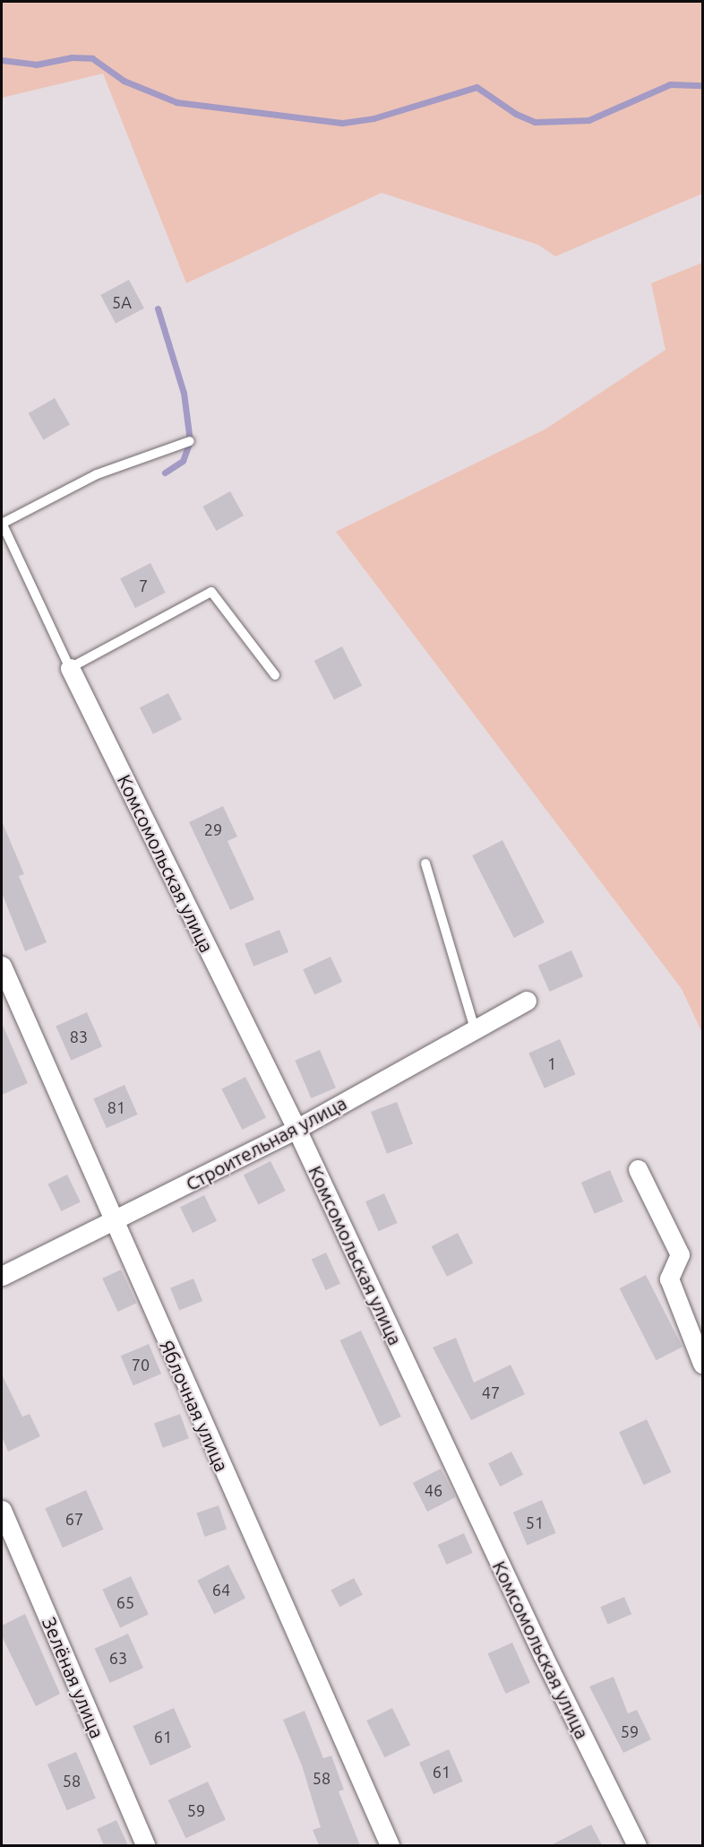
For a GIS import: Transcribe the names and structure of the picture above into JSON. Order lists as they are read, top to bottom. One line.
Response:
{"streets":{"street":["Комсомольская улица","Строительная улица","Яблочная улица","Зелёная улица"]},"crossings":[["Комсомольская улица","Строительная улица"],["Строительная улица","Яблочная улица"]],"house_numbers":["5А","7","29","83","1","81","70","47","46","67","51","64","65","63","59","61","61","58","58","59"]}
